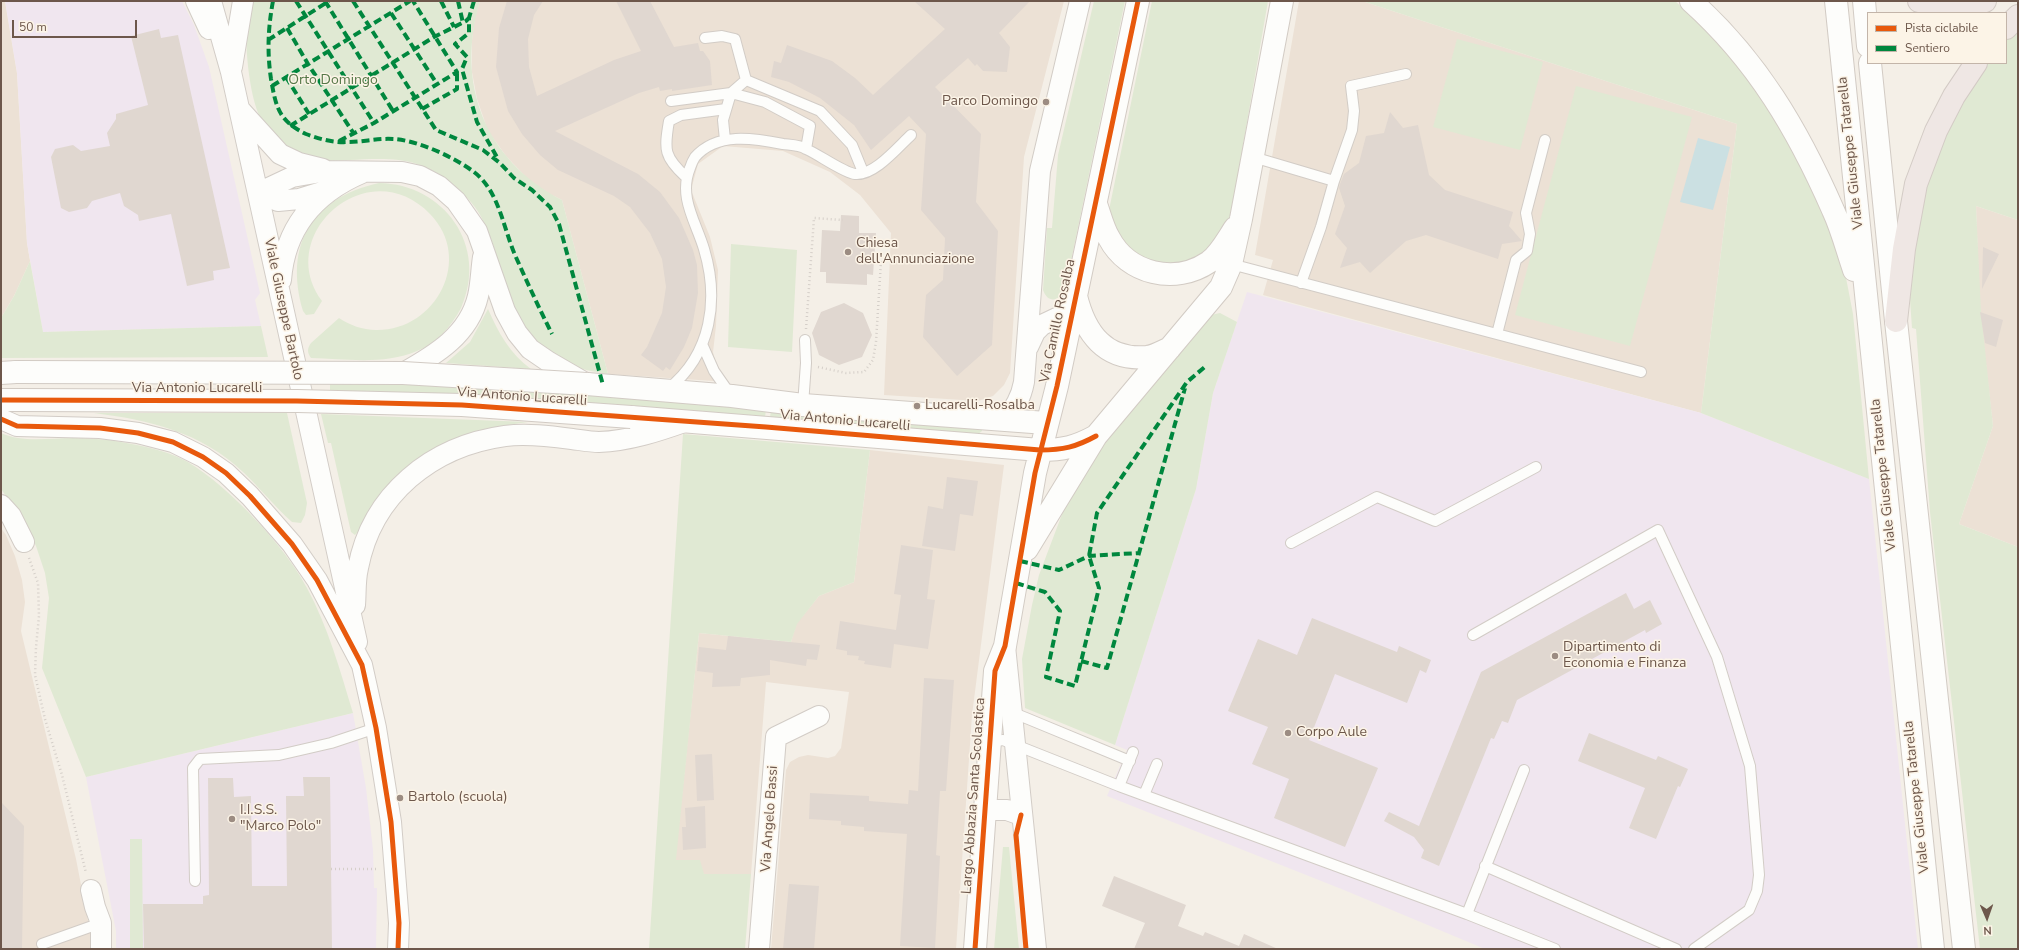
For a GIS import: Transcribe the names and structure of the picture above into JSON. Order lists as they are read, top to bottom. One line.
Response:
{"streets":{"street":["Viale Giuseppe Tatarella","Viale Giuseppe Bartolo","Via Camillo Rosalba","Via Antonio Lucarelli","Largo Abbazia Santa Scolastica","Via Angelo Bassi"]},"crossings":[["Via Camillo Rosalba","Via Antonio Lucarelli"],["Via Camillo Rosalba","Largo Abbazia Santa Scolastica"]],"parks":["Orto Domingo"],"places":["Parco Domingo","Chiesa dell'Annunciazione","Lucarelli-Rosalba","Dipartimento di Economia e Finanza","Corpo Aule","Bartolo (scuola)","I.I.S.S. \"Marco Polo\""],"legend":["Pista ciclabile","Sentiero"],"scale_bar":"50 m","north":"bottom"}
